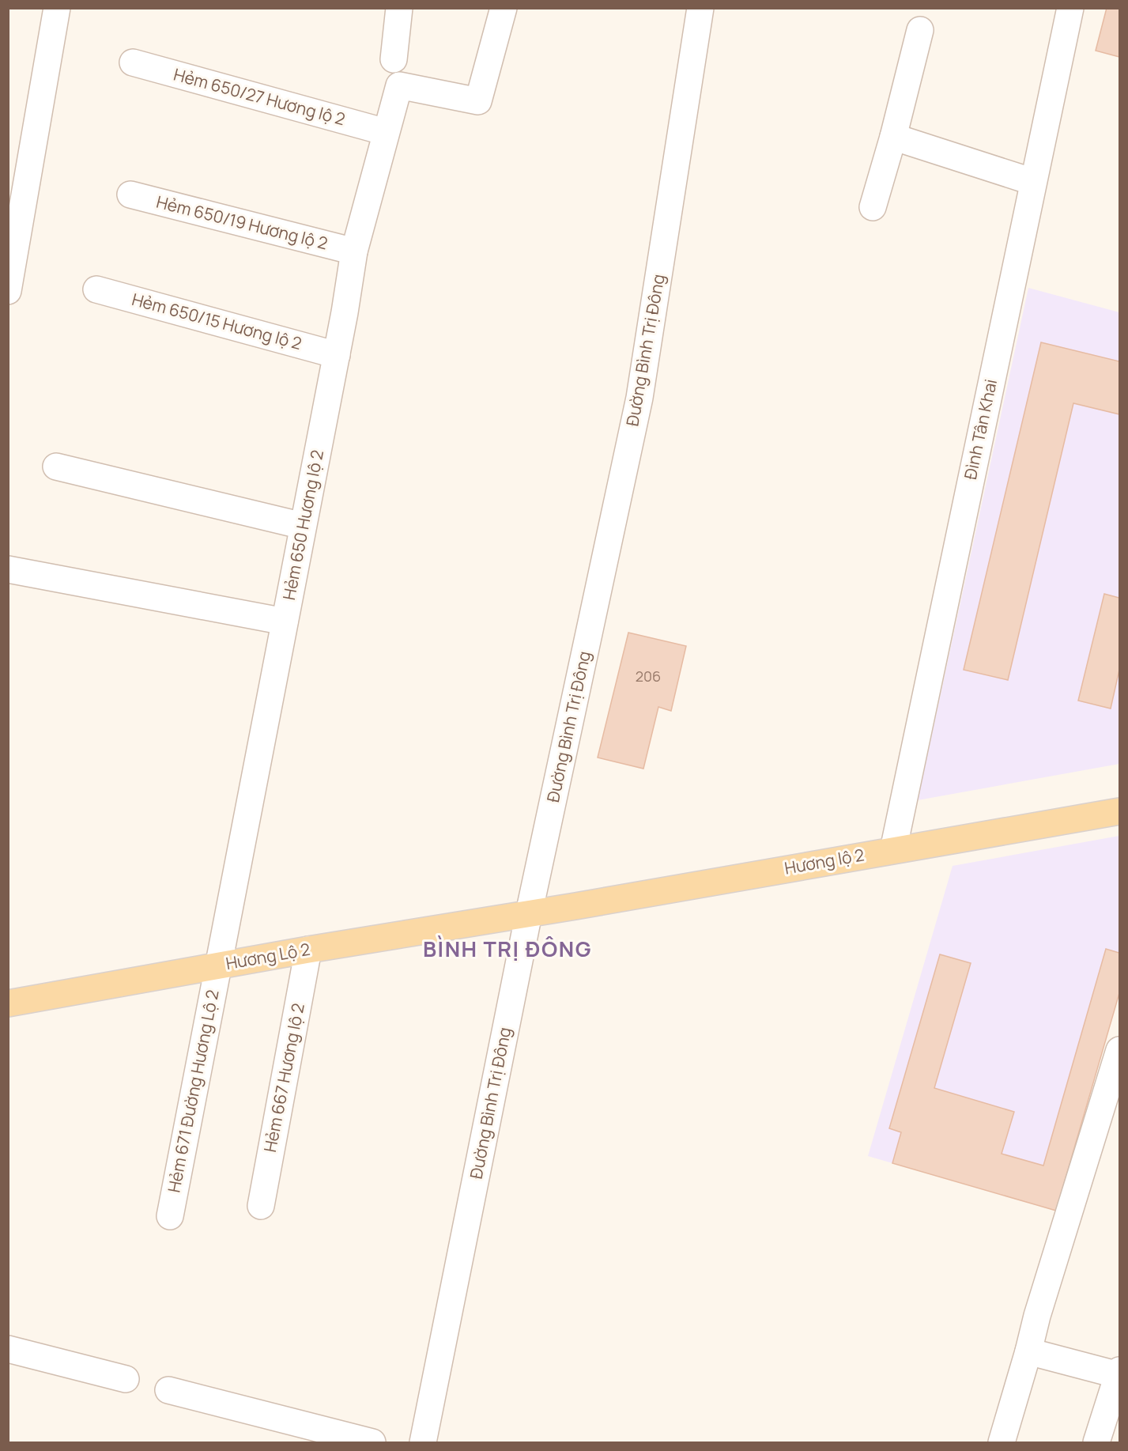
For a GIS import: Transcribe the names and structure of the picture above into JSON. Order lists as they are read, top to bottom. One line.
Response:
{"streets":{"main road":["Hương lộ 2","Hương Lộ 2"],"street":["Hẻm 650/27 Hương lộ 2","Hẻm 650/19 Hương lộ 2","Hẻm 650/15 Hương lộ 2","Đường Bình Trị Đông","Đình Tân Khai","Hẻm 650 Hương lộ 2","Hẻm 667 Hương lộ 2","Hẻm 671 Đường Hương Lộ 2"]},"crossings":[["Hẻm 650/27 Hương lộ 2","Hẻm 650 Hương lộ 2"],["Hẻm 650/19 Hương lộ 2","Hẻm 650 Hương lộ 2"],["Hẻm 650/15 Hương lộ 2","Hẻm 650 Hương lộ 2"],["Đường Bình Trị Đông","Hương lộ 2"],["Đường Bình Trị Đông","Hương Lộ 2"],["Đình Tân Khai","Hương lộ 2"],["Hẻm 650 Hương lộ 2","Hương Lộ 2"],["Hẻm 650 Hương lộ 2","Hẻm 671 Đường Hương Lộ 2"],["Hương lộ 2","Hương Lộ 2"],["Hương Lộ 2","Hẻm 667 Hương lộ 2"],["Hương Lộ 2","Hẻm 671 Đường Hương Lộ 2"]],"districts":["BÌNH TRỊ ĐÔNG"],"house_numbers":["206"]}
